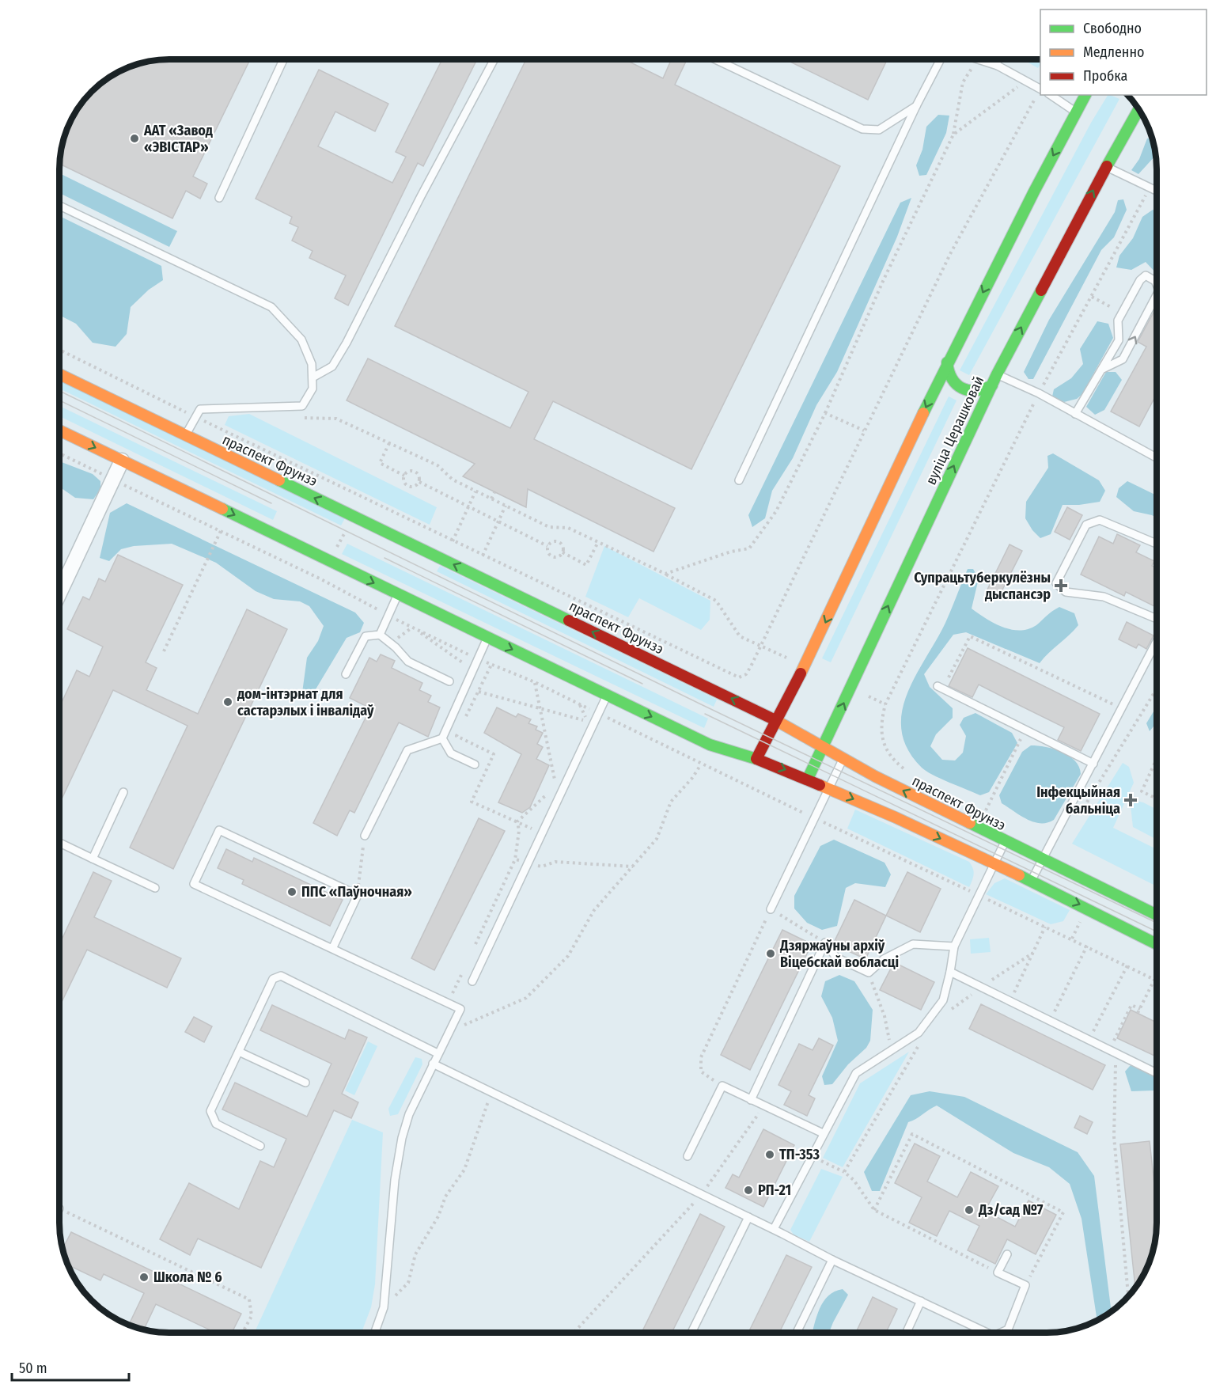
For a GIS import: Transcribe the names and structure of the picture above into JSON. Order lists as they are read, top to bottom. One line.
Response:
{"streets":{"main road":["вуліца Церашковай","праспект Фрунзэ"]},"crossings":[["вуліца Церашковай","праспект Фрунзэ"]],"places":{"other":["ААТ «Завод «ЭВІСТАР»","дом-інтэрнат для састарэлых і інвалідаў","ППС «Паўночная»","Дзяржаўны архіў Віцебскай вобласці","ТП-353","РП-21","Дз/сад №7","Школа № 6"],"health":["Супрацьтуберкулёзны дыспансэр","Інфекцыйная бальніца"]},"legend":["Свободно","Медленно","Пробка"],"scale_bar":"50 m"}
